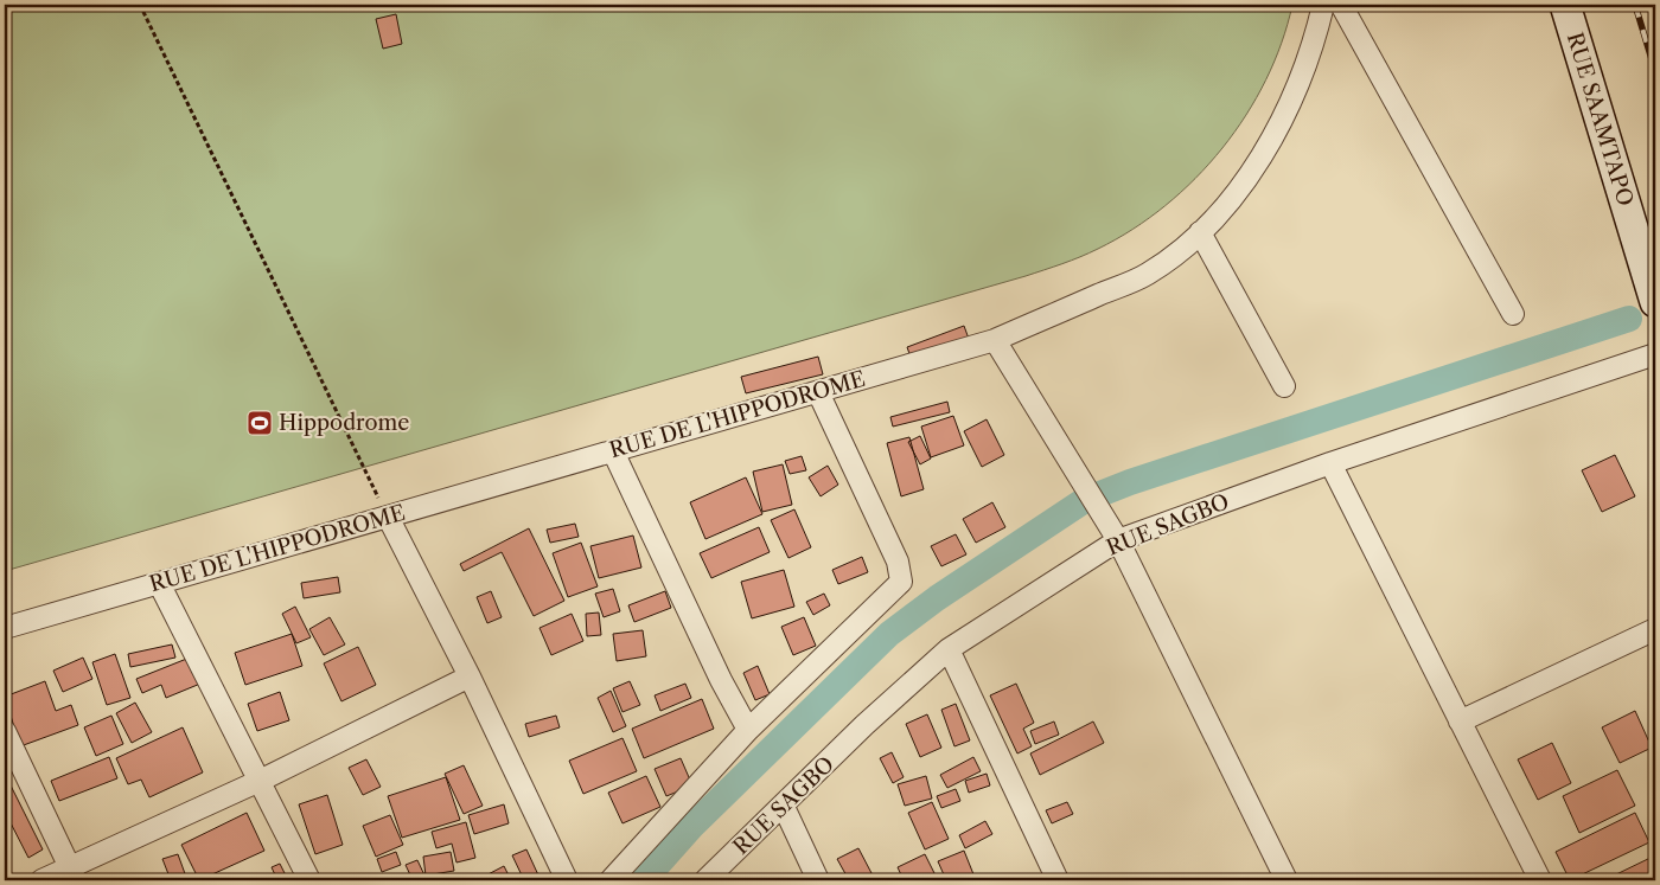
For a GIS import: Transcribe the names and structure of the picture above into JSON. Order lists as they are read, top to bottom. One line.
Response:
{"streets":{"main road":["RUE SAAMTAPO"],"street":["RUE DE L'HIPPODROME","RUE SAGBO"]},"places":{"sports":["Hippodrome"]}}
